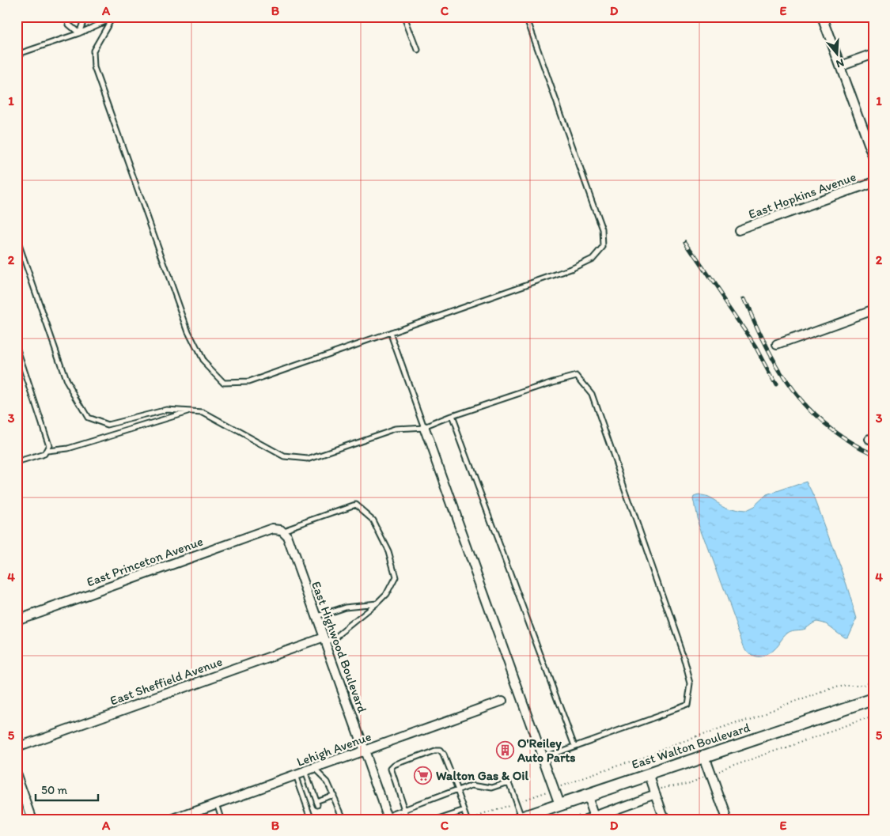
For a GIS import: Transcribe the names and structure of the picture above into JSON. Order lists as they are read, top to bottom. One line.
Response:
{"streets":{"main road":["East Walton Boulevard"],"street":["East Hopkins Avenue","East Princeton Avenue","East Highwood Boulevard","East Sheffield Avenue","Lehigh Avenue"]},"crossings":[["East Princeton Avenue","East Highwood Boulevard"],["East Highwood Boulevard","East Sheffield Avenue"],["East Highwood Boulevard","Lehigh Avenue"]],"places":{"building":["O'Reiley Auto Parts"],"supermarket":["Walton Gas & Oil"]},"scale_bar":"50 m","north":"bottom","grid":{"columns":["A","B","C","D","E"],"rows":["1","2","3","4","5"]}}
